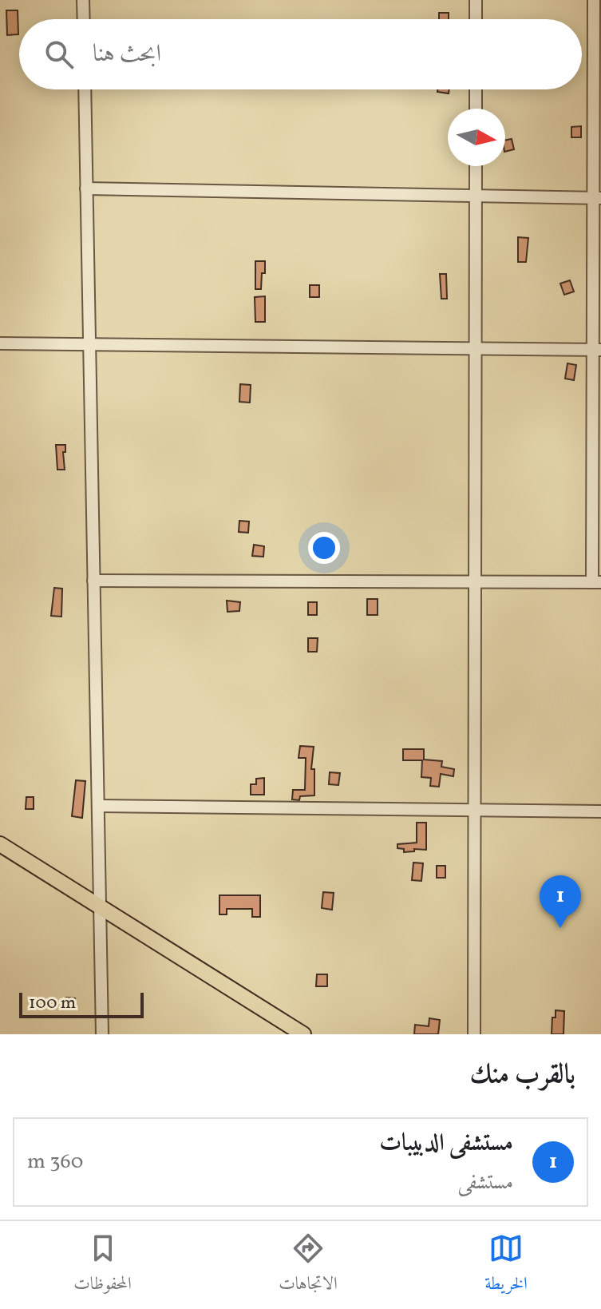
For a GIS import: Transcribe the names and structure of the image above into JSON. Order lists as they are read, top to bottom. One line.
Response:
{"scale_bar":"100 m","north":"right","page":{"search":"ابحث هنا","pins":"1","scale":"100 m","heading":"بالقرب منك","list":[{"mark":"1","name":"مستشفى الدبيبات","note":"مستشفى","value":"360 m"}],"nav":["الخريطة","الاتجاهات","المحفوظات"]}}
